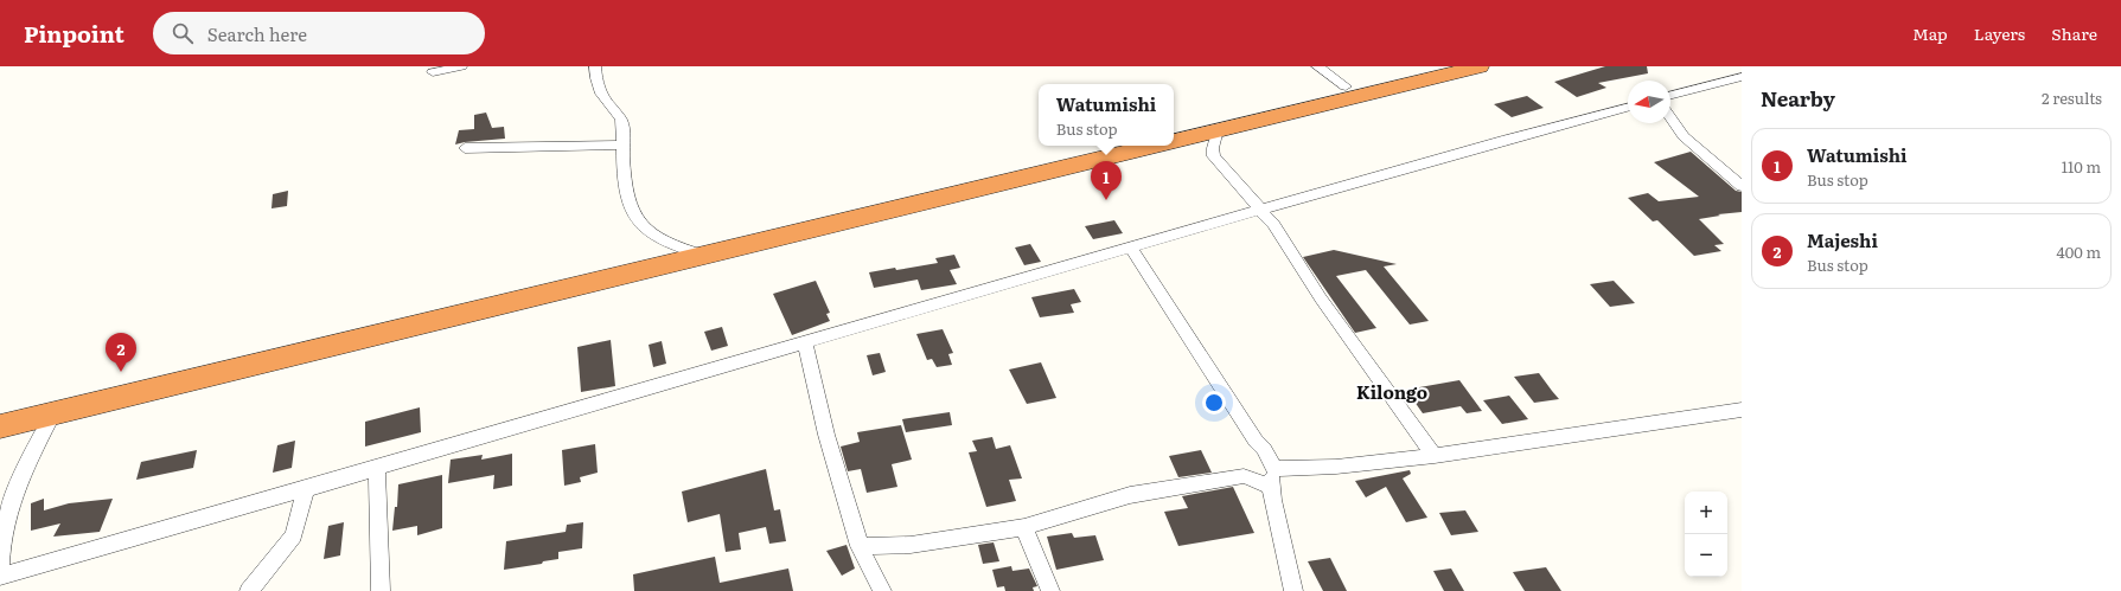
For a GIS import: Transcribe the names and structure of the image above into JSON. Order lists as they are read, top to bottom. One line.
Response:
{"districts":["Kilongo"],"north":"left","page":{"header":"Pinpoint","search":"Search here","nav":["Map","Layers","Share"],"heading":["Nearby","2 results"],"popup":["Watumishi","Bus stop"],"list":[{"mark":"1","name":"Watumishi","note":"Bus stop","value":"110 m"},{"mark":"2","name":"Majeshi","note":"Bus stop","value":"400 m"}],"pins":["1","2"],"map_buttons":["+","−"]}}
